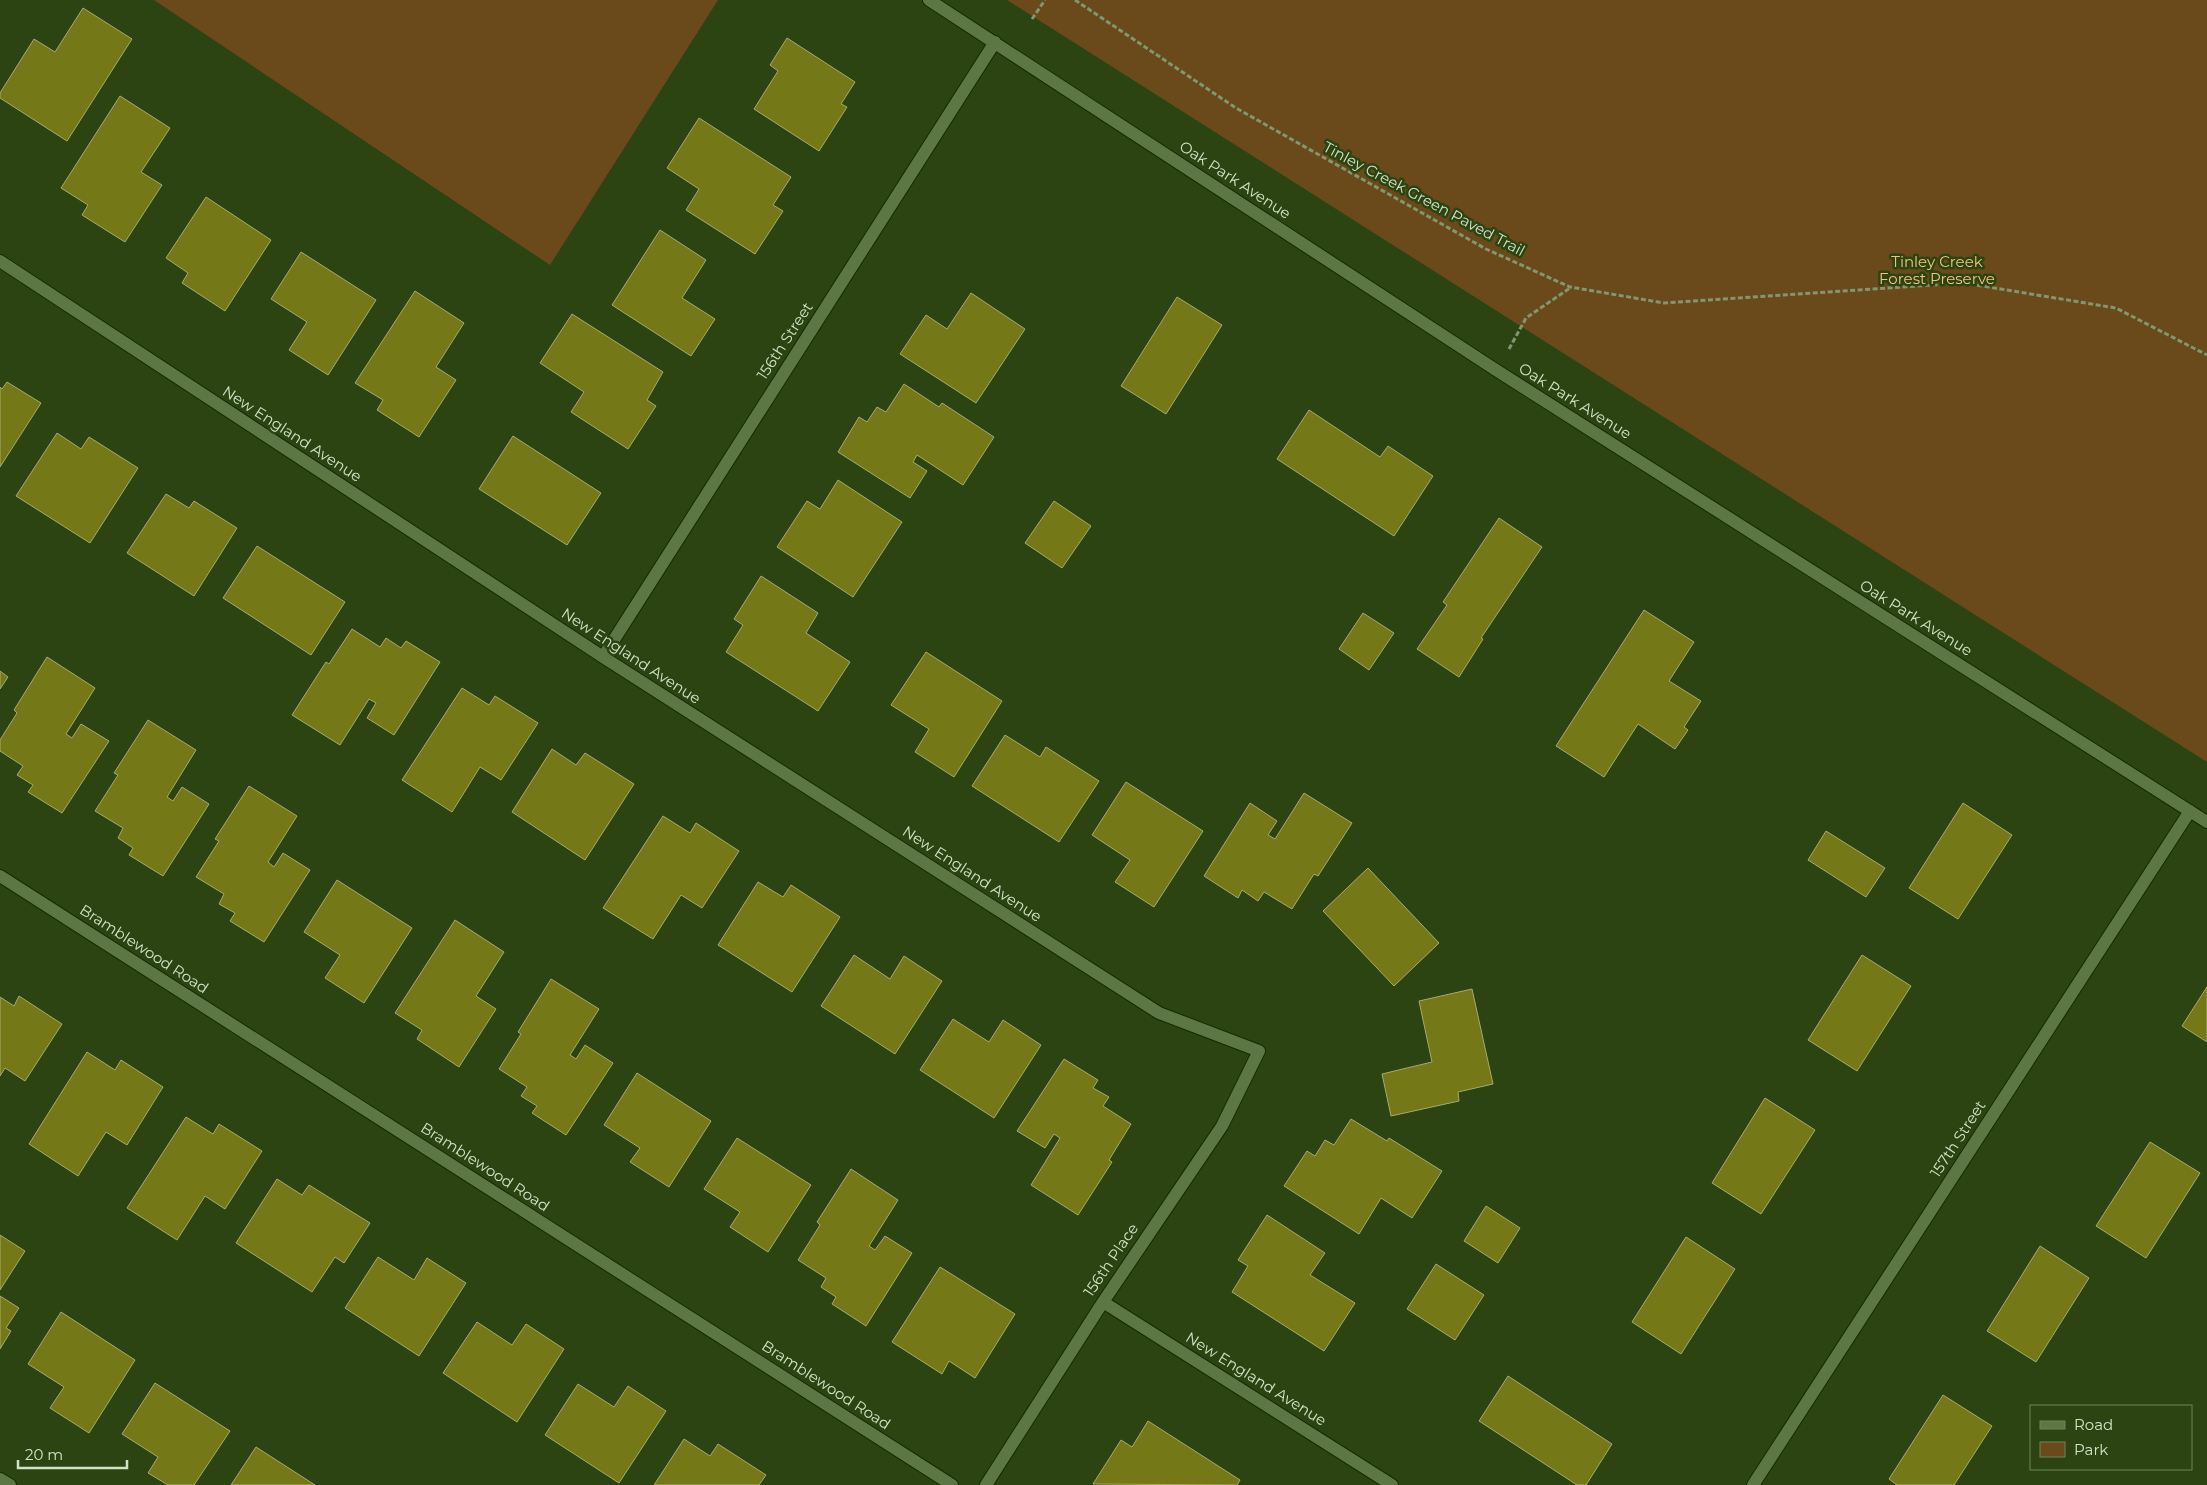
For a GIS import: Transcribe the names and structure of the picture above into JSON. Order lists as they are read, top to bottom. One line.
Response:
{"streets":{"street":["Oak Park Avenue","156th Street","New England Avenue","Bramblewood Road","157th Street","156th Place"],"path":["Tinley Creek Green Paved Trail"]},"crossings":[["Oak Park Avenue","156th Street"],["Oak Park Avenue","157th Street"],["156th Street","New England Avenue"],["New England Avenue","156th Place"]],"parks":["Tinley Creek Forest Preserve"],"legend":["Road","Park"],"scale_bar":"20 m"}
